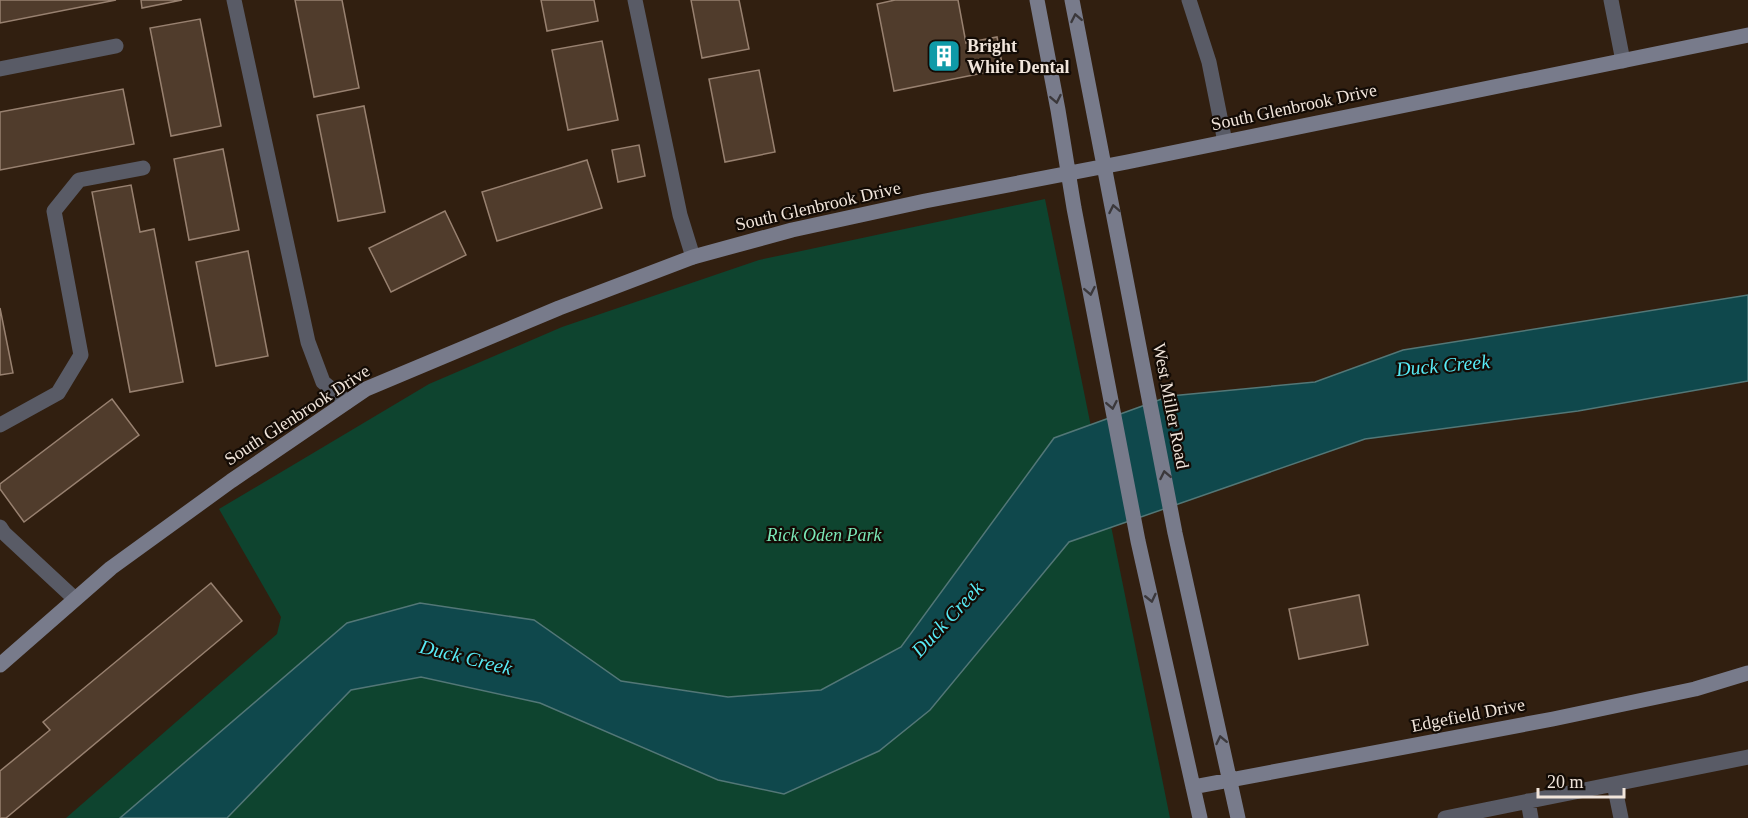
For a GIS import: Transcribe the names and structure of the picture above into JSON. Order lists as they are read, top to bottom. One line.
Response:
{"streets":{"street":["South Glenbrook Drive","West Miller Road","Edgefield Drive"]},"crossings":[["South Glenbrook Drive","West Miller Road"],["West Miller Road","Edgefield Drive"]],"water":["Duck Creek"],"parks":["Rick Oden Park"],"places":{"building":["Bright White Dental"]},"scale_bar":"20 m"}
